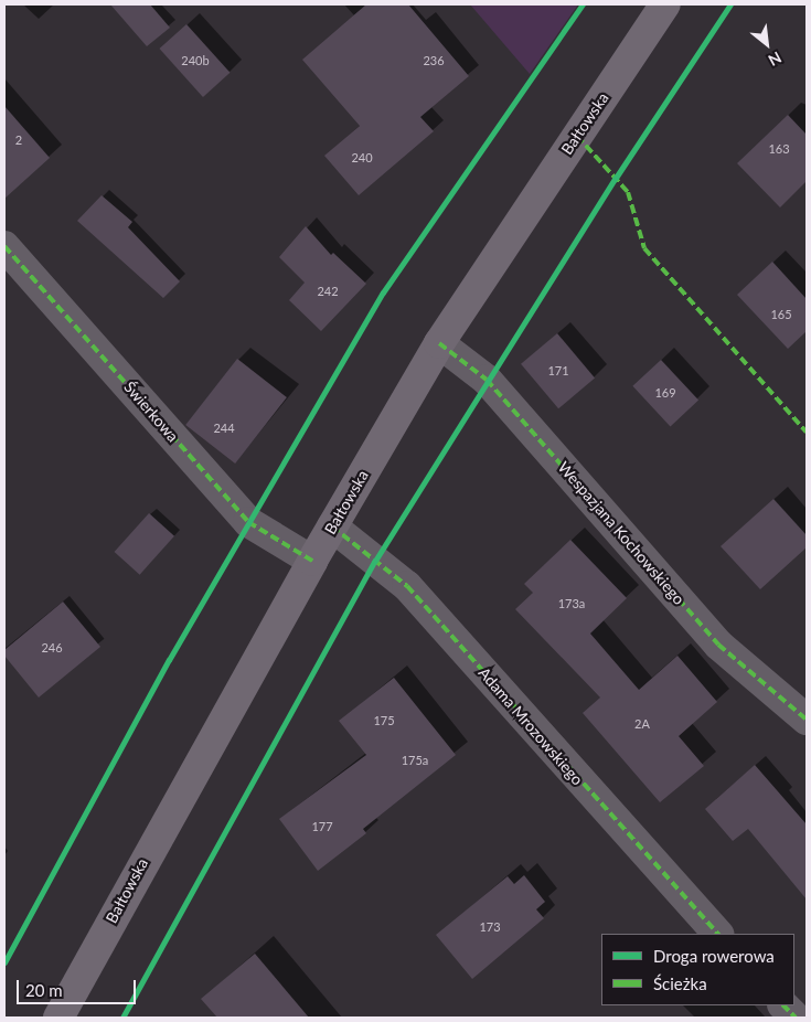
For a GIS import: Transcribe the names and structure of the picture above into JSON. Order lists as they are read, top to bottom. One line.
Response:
{"streets":{"main road":["Bałtowska"],"street":["Świerkowa","Wespazjana Kochowskiego","Adama Mrozowskiego"]},"crossings":[["Bałtowska","Świerkowa"],["Bałtowska","Wespazjana Kochowskiego"],["Bałtowska","Adama Mrozowskiego"]],"house_numbers":["240b","236","2","163","240","242","165","171","169","244","173a","246","175","2A","175a","177","173"],"legend":["Droga rowerowa","Ścieżka"],"scale_bar":"20 m","north":"bottom right"}
